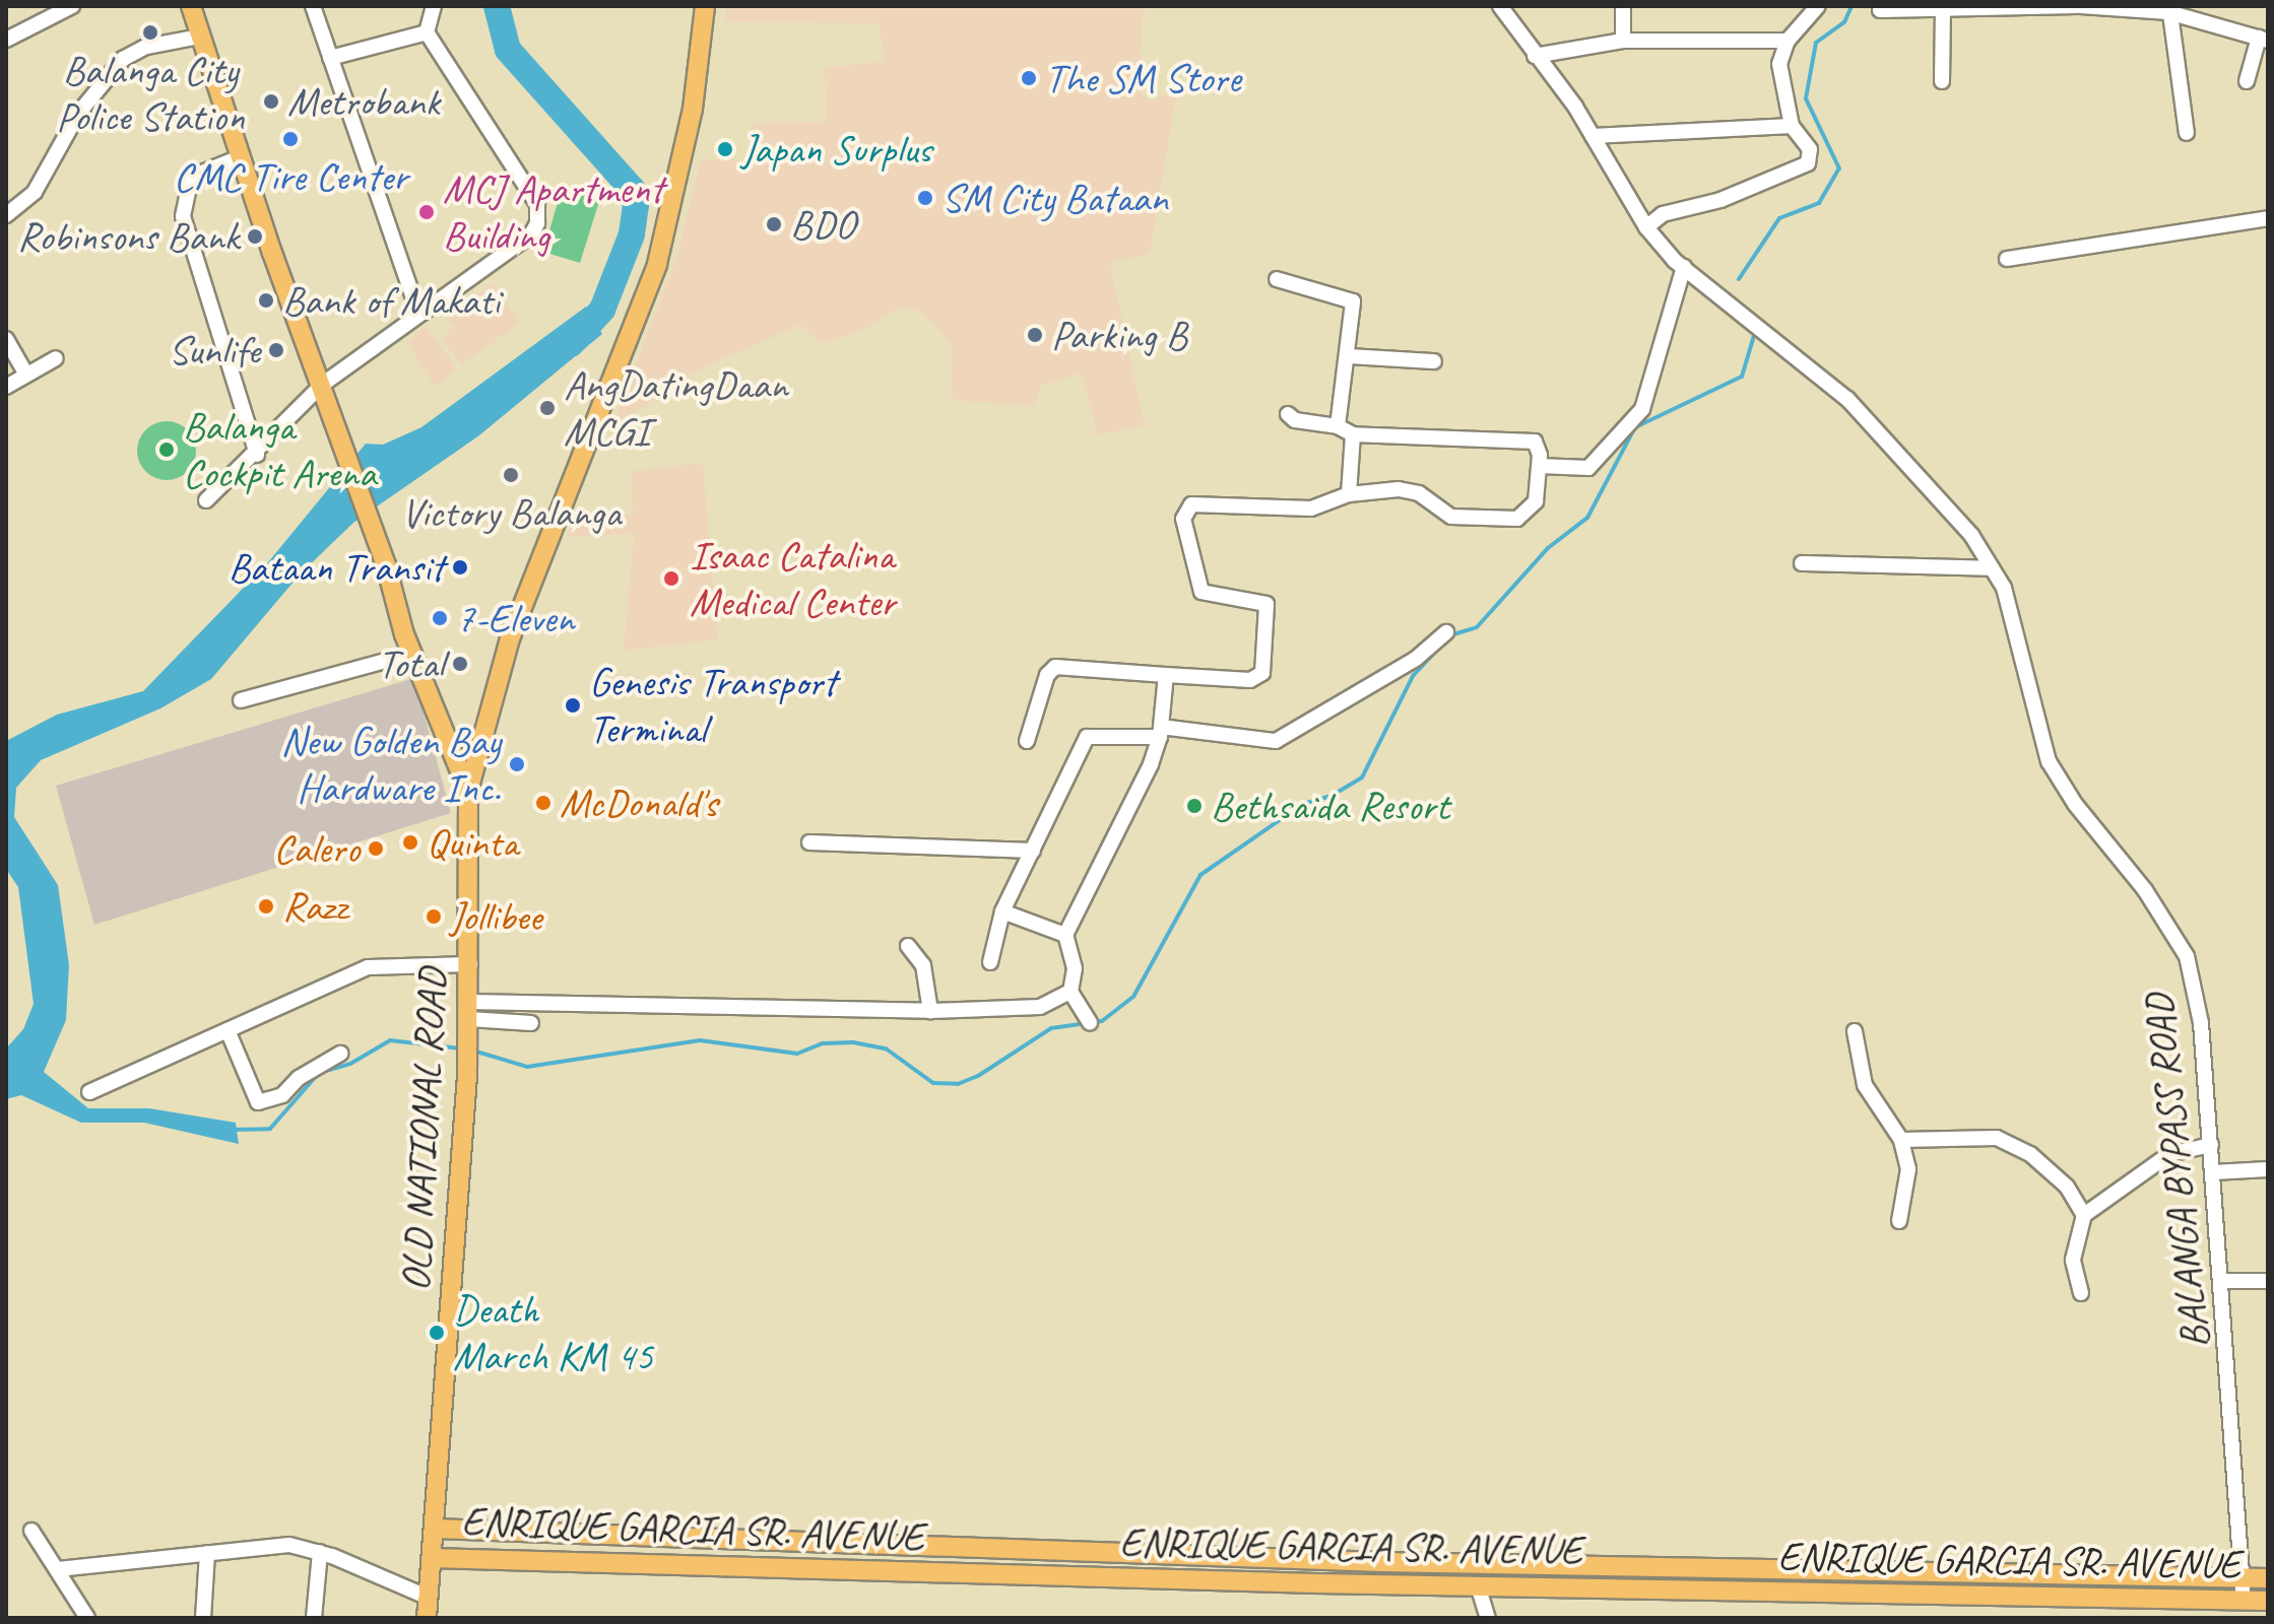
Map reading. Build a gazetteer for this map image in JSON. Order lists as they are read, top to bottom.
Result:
{
  "streets": {
    "main road": ["OLD NATIONAL ROAD", "ENRIQUE GARCIA SR. AVENUE"],
    "street": ["BALANGA BYPASS ROAD"]
  },
  "crossings": [
    ["OLD NATIONAL ROAD", "ENRIQUE GARCIA SR. AVENUE"],
    ["BALANGA BYPASS ROAD", "ENRIQUE GARCIA SR. AVENUE"]
  ],
  "places": [
    "Balanga City Police Station",
    "The SM Store",
    "Metrobank",
    "CMC Tire Center",
    "Japan Surplus",
    "SM City Bataan",
    "MCJ Apartment Building",
    "BDO",
    "Robinsons Bank",
    "Bank of Makati",
    "Parking B",
    "Sunlife",
    "AngDatingDaan MCGI",
    "Balanga Cockpit Arena",
    "Victory Balanga",
    "Bataan Transit",
    "Isaac Catalina Medical Center",
    "7-Eleven",
    "Total",
    "Genesis Transport Terminal",
    "New Golden Bay Hardware Inc.",
    "McDonald's",
    "Bethsaida Resort",
    "Quinta",
    "Calero",
    "Razz",
    "Jollibee",
    "Death March KM 45"
  ]
}
